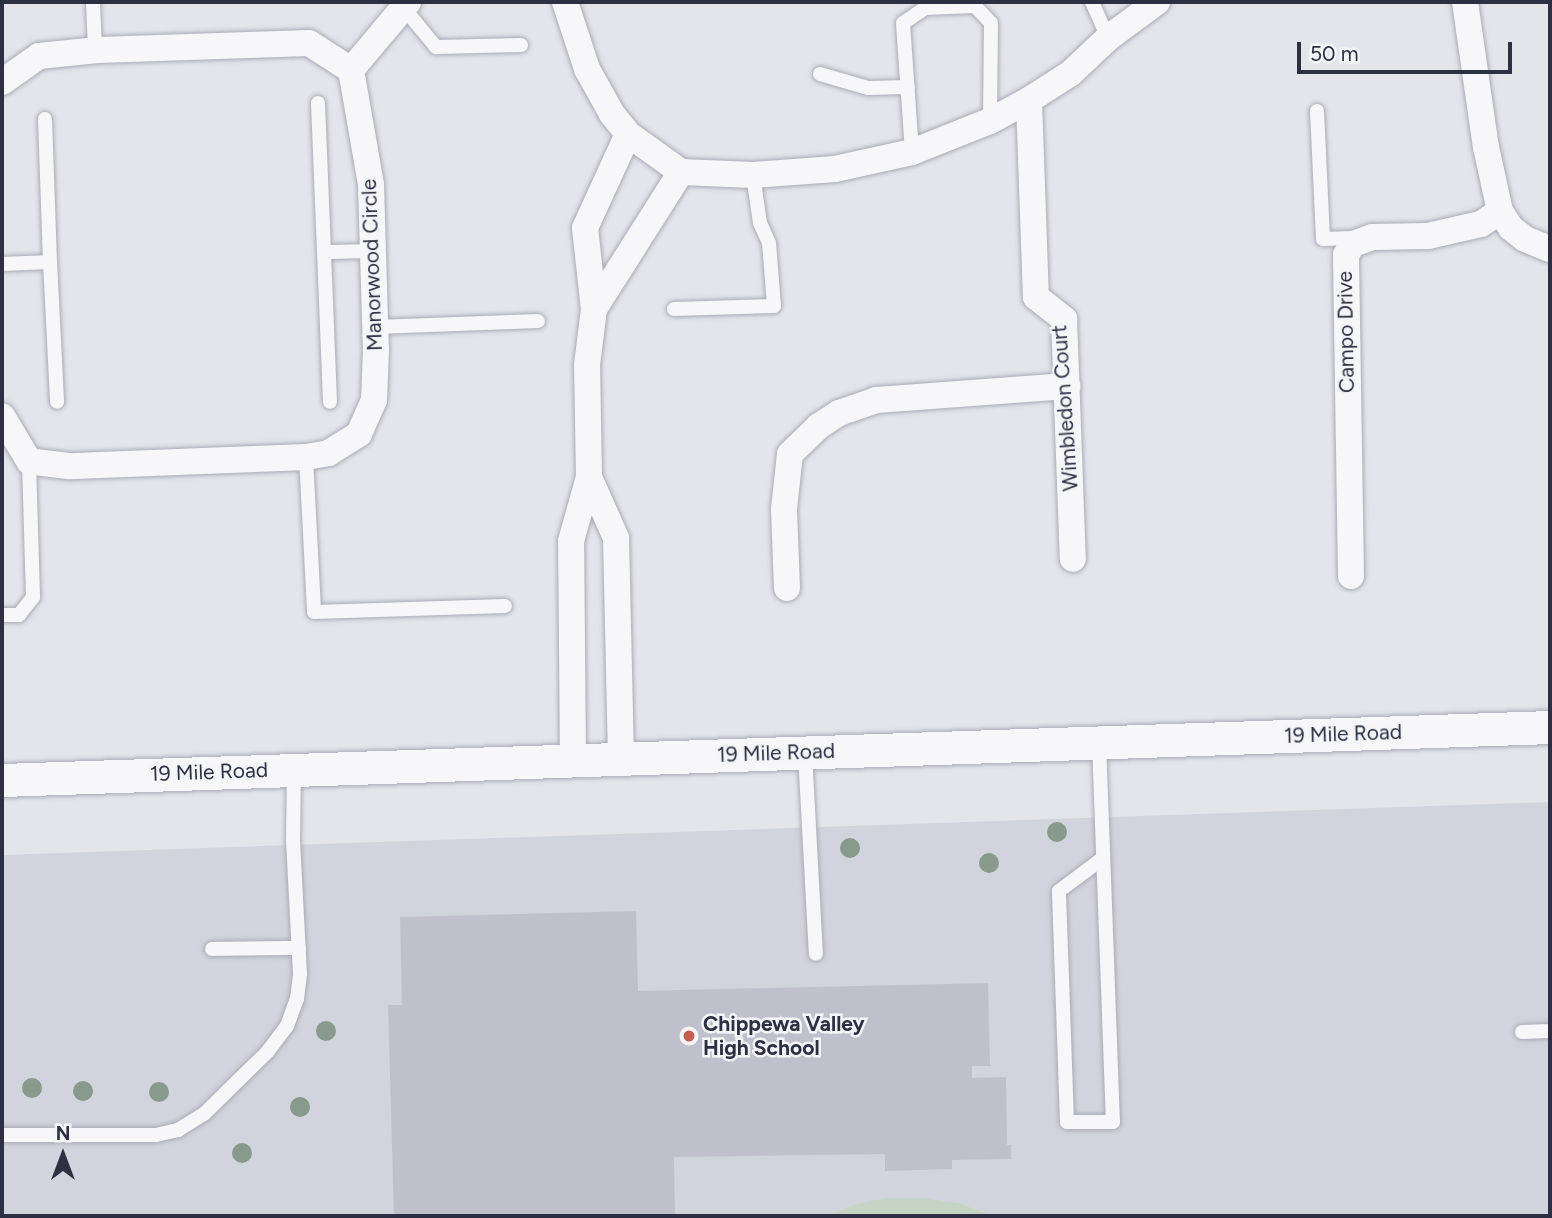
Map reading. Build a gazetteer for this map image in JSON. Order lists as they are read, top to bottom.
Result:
{
  "streets": {
    "street": [
      "Manorwood Circle",
      "Campo Drive",
      "Wimbledon Court",
      "19 Mile Road"
    ]
  },
  "places": ["Chippewa Valley High School"],
  "scale_bar": "50 m",
  "north": "top"
}
